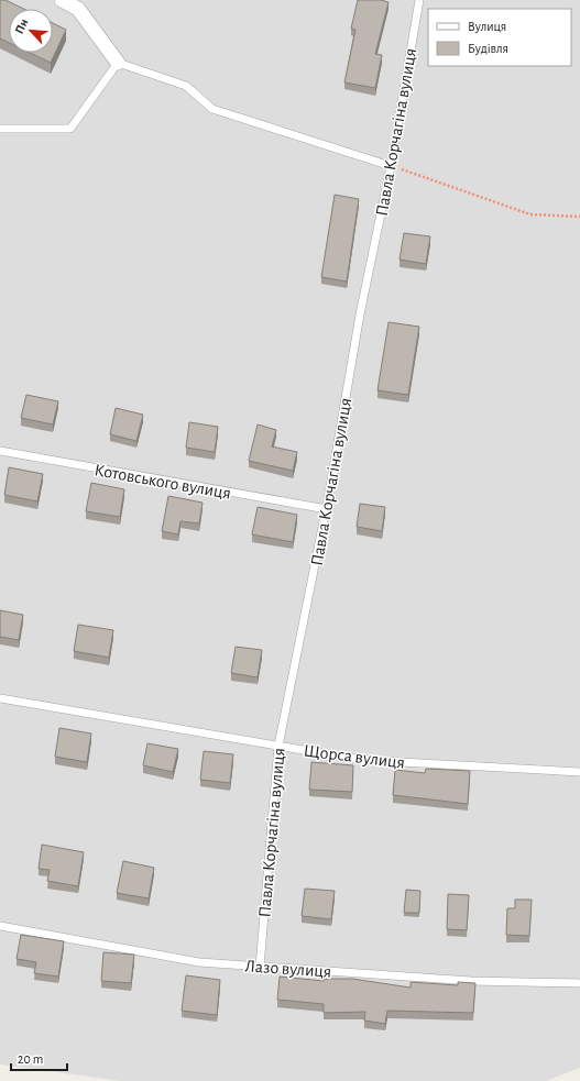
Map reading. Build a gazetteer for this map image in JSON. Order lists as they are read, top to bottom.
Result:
{
  "streets": {
    "lane": [
      "Павла Корчагіна вулиця",
      "Котовського вулиця",
      "Щорса вулиця",
      "Лазо вулиця"
    ]
  },
  "crossings": [
    ["Павла Корчагіна вулиця", "Котовського вулиця"],
    ["Павла Корчагіна вулиця", "Щорса вулиця"],
    ["Павла Корчагіна вулиця", "Лазо вулиця"]
  ],
  "legend": ["Вулиця", "Будівля"],
  "scale_bar": "20 m",
  "north": "top left"
}
